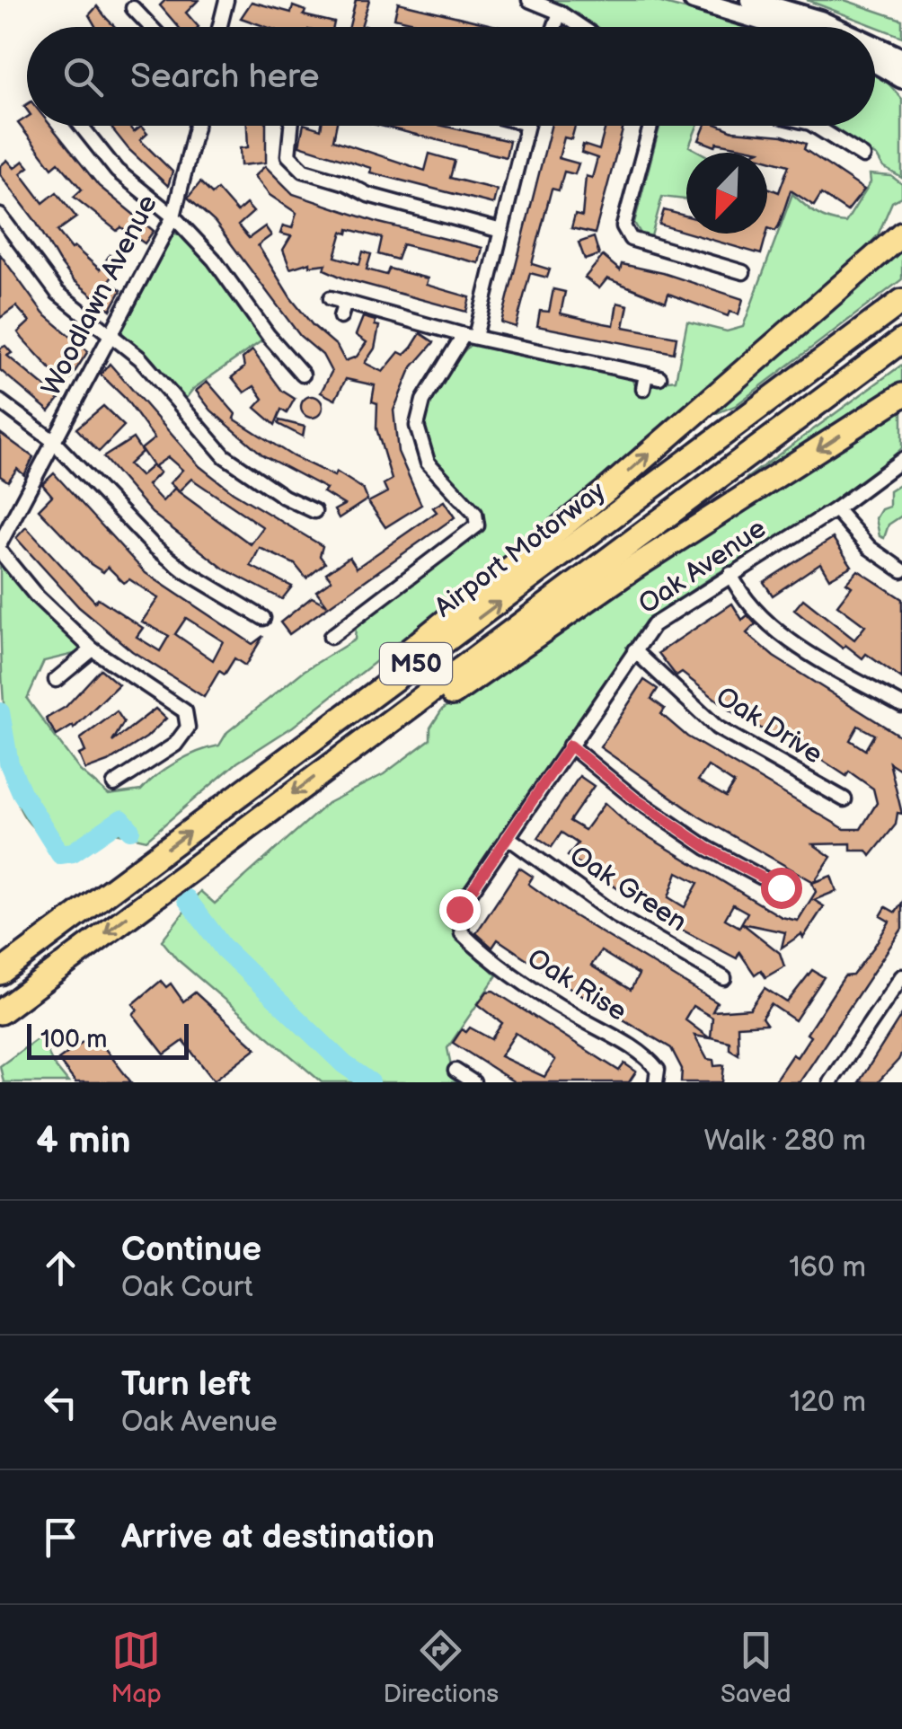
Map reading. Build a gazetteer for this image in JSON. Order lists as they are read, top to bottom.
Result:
{
  "streets": {
    "highway": ["Airport Motorway", "M50"],
    "street": [
      "Woodlawn Avenue",
      "Oak Avenue",
      "Oak Drive",
      "Oak Green",
      "Oak Rise"
    ]
  },
  "crossings": [
    ["Oak Avenue", "Oak Drive"],
    ["Oak Avenue", "Oak Green"],
    ["Oak Avenue", "Oak Rise"]
  ],
  "scale_bar": "100 m",
  "north": "bottom left",
  "page": {
    "search": "Search here",
    "scale": "100 m",
    "heading": ["4 min", "Walk · 280 m"],
    "list": [
      ["Continue", "Oak Court", "160 m"],
      ["Turn left", "Oak Avenue", "120 m"],
      "Arrive at destination"
    ],
    "nav": ["Map", "Directions", "Saved"]
  }
}
